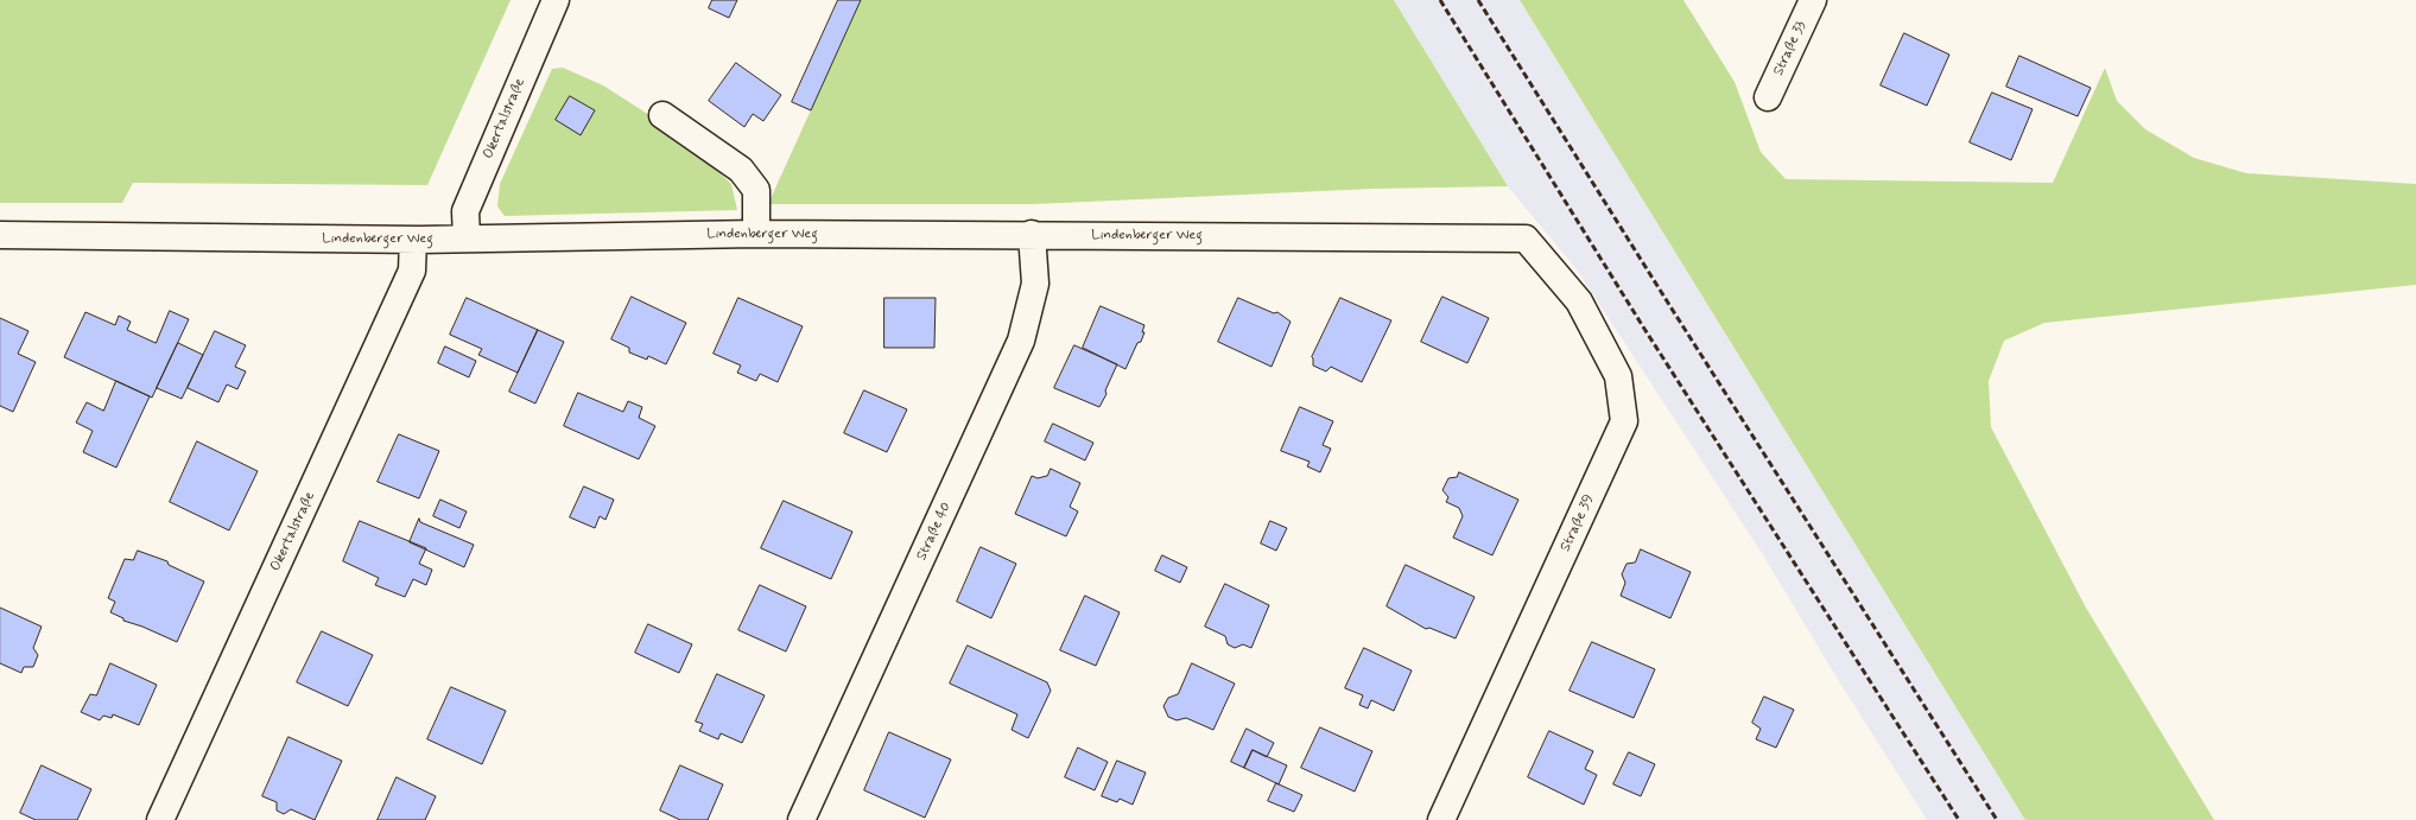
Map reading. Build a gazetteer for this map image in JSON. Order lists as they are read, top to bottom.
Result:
{
  "streets": {
    "street": [
      "Straße 33",
      "Okertalstraße",
      "Lindenberger Weg",
      "Straße 39",
      "Straße 40"
    ]
  },
  "crossings": [
    ["Okertalstraße", "Lindenberger Weg"],
    ["Lindenberger Weg", "Straße 39"],
    ["Lindenberger Weg", "Straße 40"]
  ]
}
